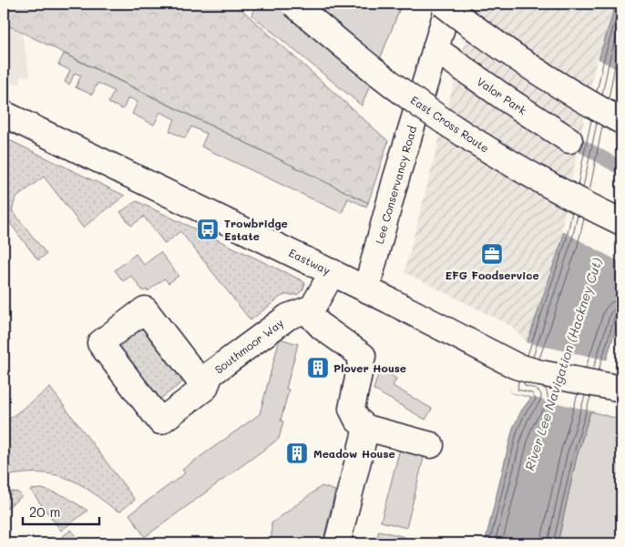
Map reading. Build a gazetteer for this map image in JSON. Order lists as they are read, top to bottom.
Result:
{
  "streets": {
    "main road": [
      "Valor Park",
      "East Cross Route",
      "Lee Conservancy Road",
      "Eastway",
      "Southmoor Way"
    ]
  },
  "crossings": [
    ["Valor Park", "Lee Conservancy Road"],
    ["Lee Conservancy Road", "Eastway"],
    ["Eastway", "Southmoor Way"]
  ],
  "water": ["River Lee Navigation (Hackney Cut)"],
  "places": {
    "bus stop": ["Trowbridge Estate"],
    "office": ["EFG Foodservice"],
    "building": ["Plover House", "Meadow House"]
  },
  "scale_bar": "20 m"
}
